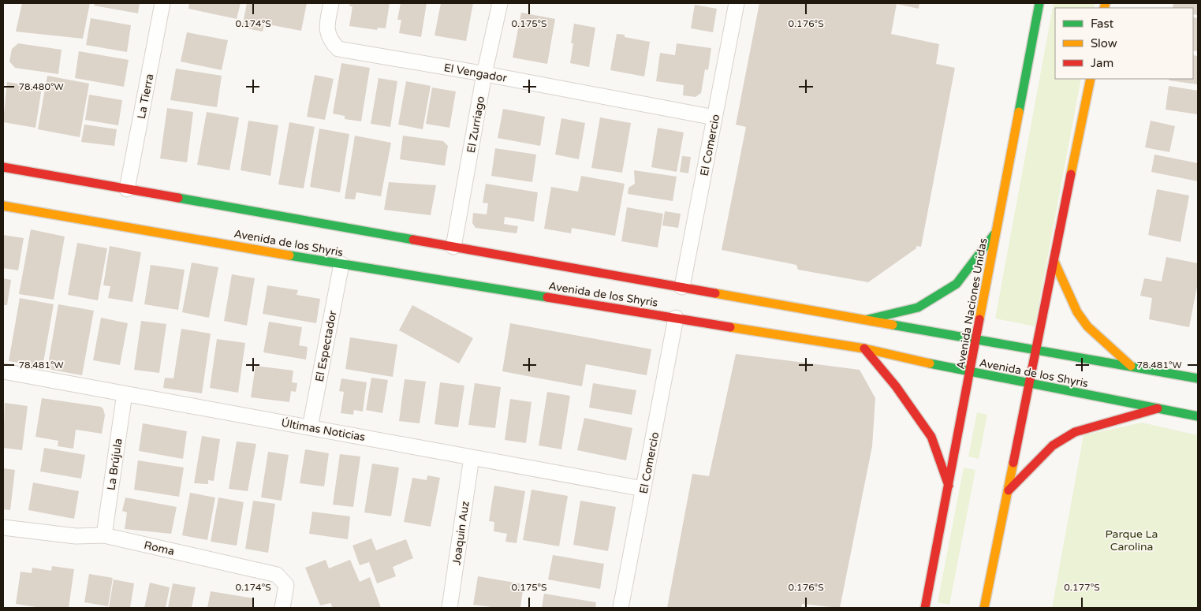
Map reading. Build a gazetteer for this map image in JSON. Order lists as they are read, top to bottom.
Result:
{
  "streets": {
    "main road": ["Avenida de los Shyris", "Avenida Naciones Unidas"],
    "street": [
      "El Vengador",
      "La Tierra",
      "El Zurriago",
      "El Comercio",
      "El Espectador",
      "Últimas Noticias",
      "La Brújula",
      "Joaquin Auz",
      "Roma"
    ]
  },
  "crossings": [
    ["El Vengador", "El Zurriago"],
    ["El Vengador", "El Comercio"],
    ["La Tierra", "Avenida de los Shyris"],
    ["El Zurriago", "Avenida de los Shyris"],
    ["El Comercio", "Avenida de los Shyris"],
    ["El Comercio", "Últimas Noticias"],
    ["Avenida de los Shyris", "Avenida Naciones Unidas"],
    ["Avenida de los Shyris", "El Espectador"],
    ["El Espectador", "Últimas Noticias"],
    ["Últimas Noticias", "La Brújula"],
    ["Últimas Noticias", "Joaquin Auz"],
    ["La Brújula", "Roma"]
  ],
  "parks": ["Parque La Carolina"],
  "legend": ["Fast", "Slow", "Jam"],
  "coordinates": [
    "0.174°S",
    "0.175°S",
    "0.176°S",
    "78.480°W",
    "78.481°W",
    "0.177°S"
  ]
}
